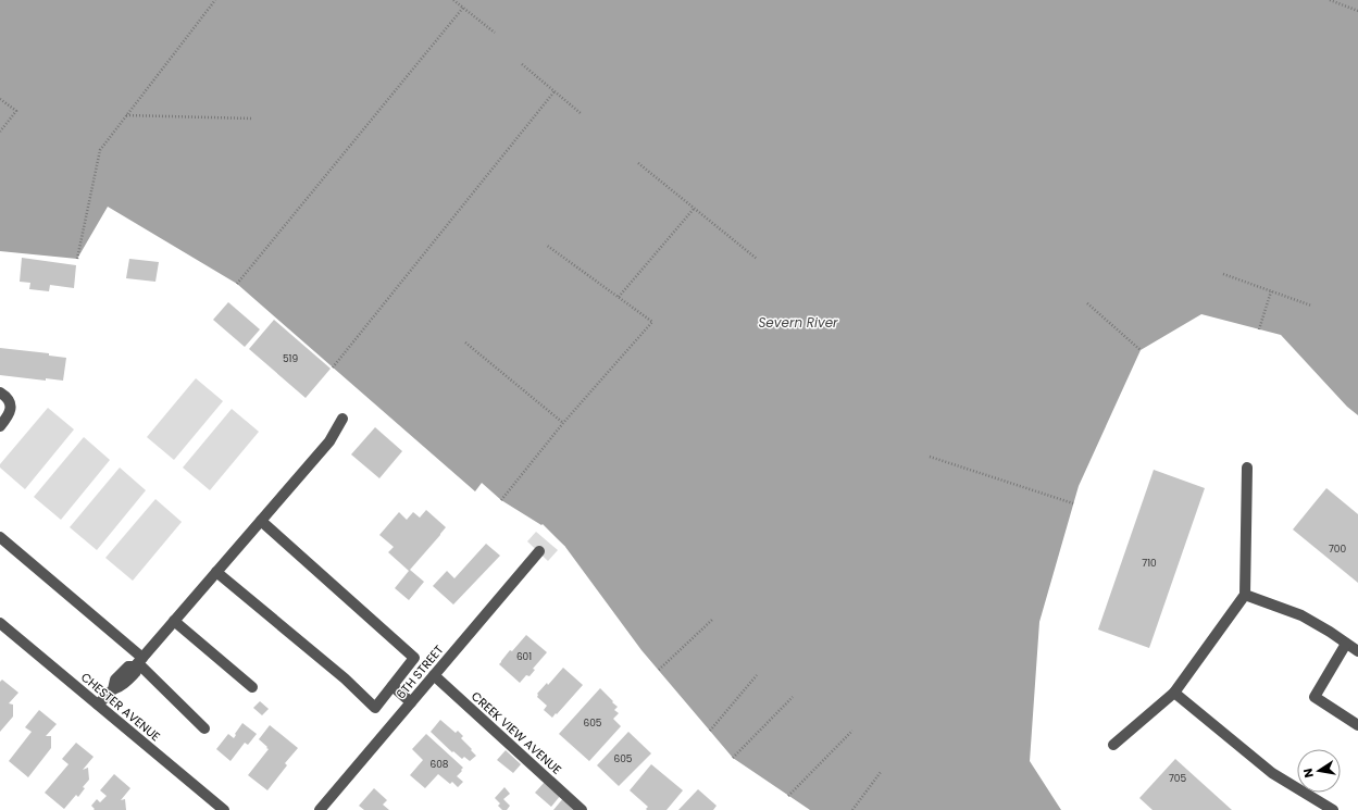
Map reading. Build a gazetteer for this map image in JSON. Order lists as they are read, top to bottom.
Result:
{
  "streets": {
    "street": ["6TH STREET", "CHESTER AVENUE", "CREEK VIEW AVENUE"]
  },
  "crossings": [
    ["6TH STREET", "CREEK VIEW AVENUE"]
  ],
  "water": ["Severn River"],
  "house_numbers": [
    "519",
    "700",
    "710",
    "601",
    "605",
    "605",
    "608",
    "705"
  ],
  "north": "left"
}
